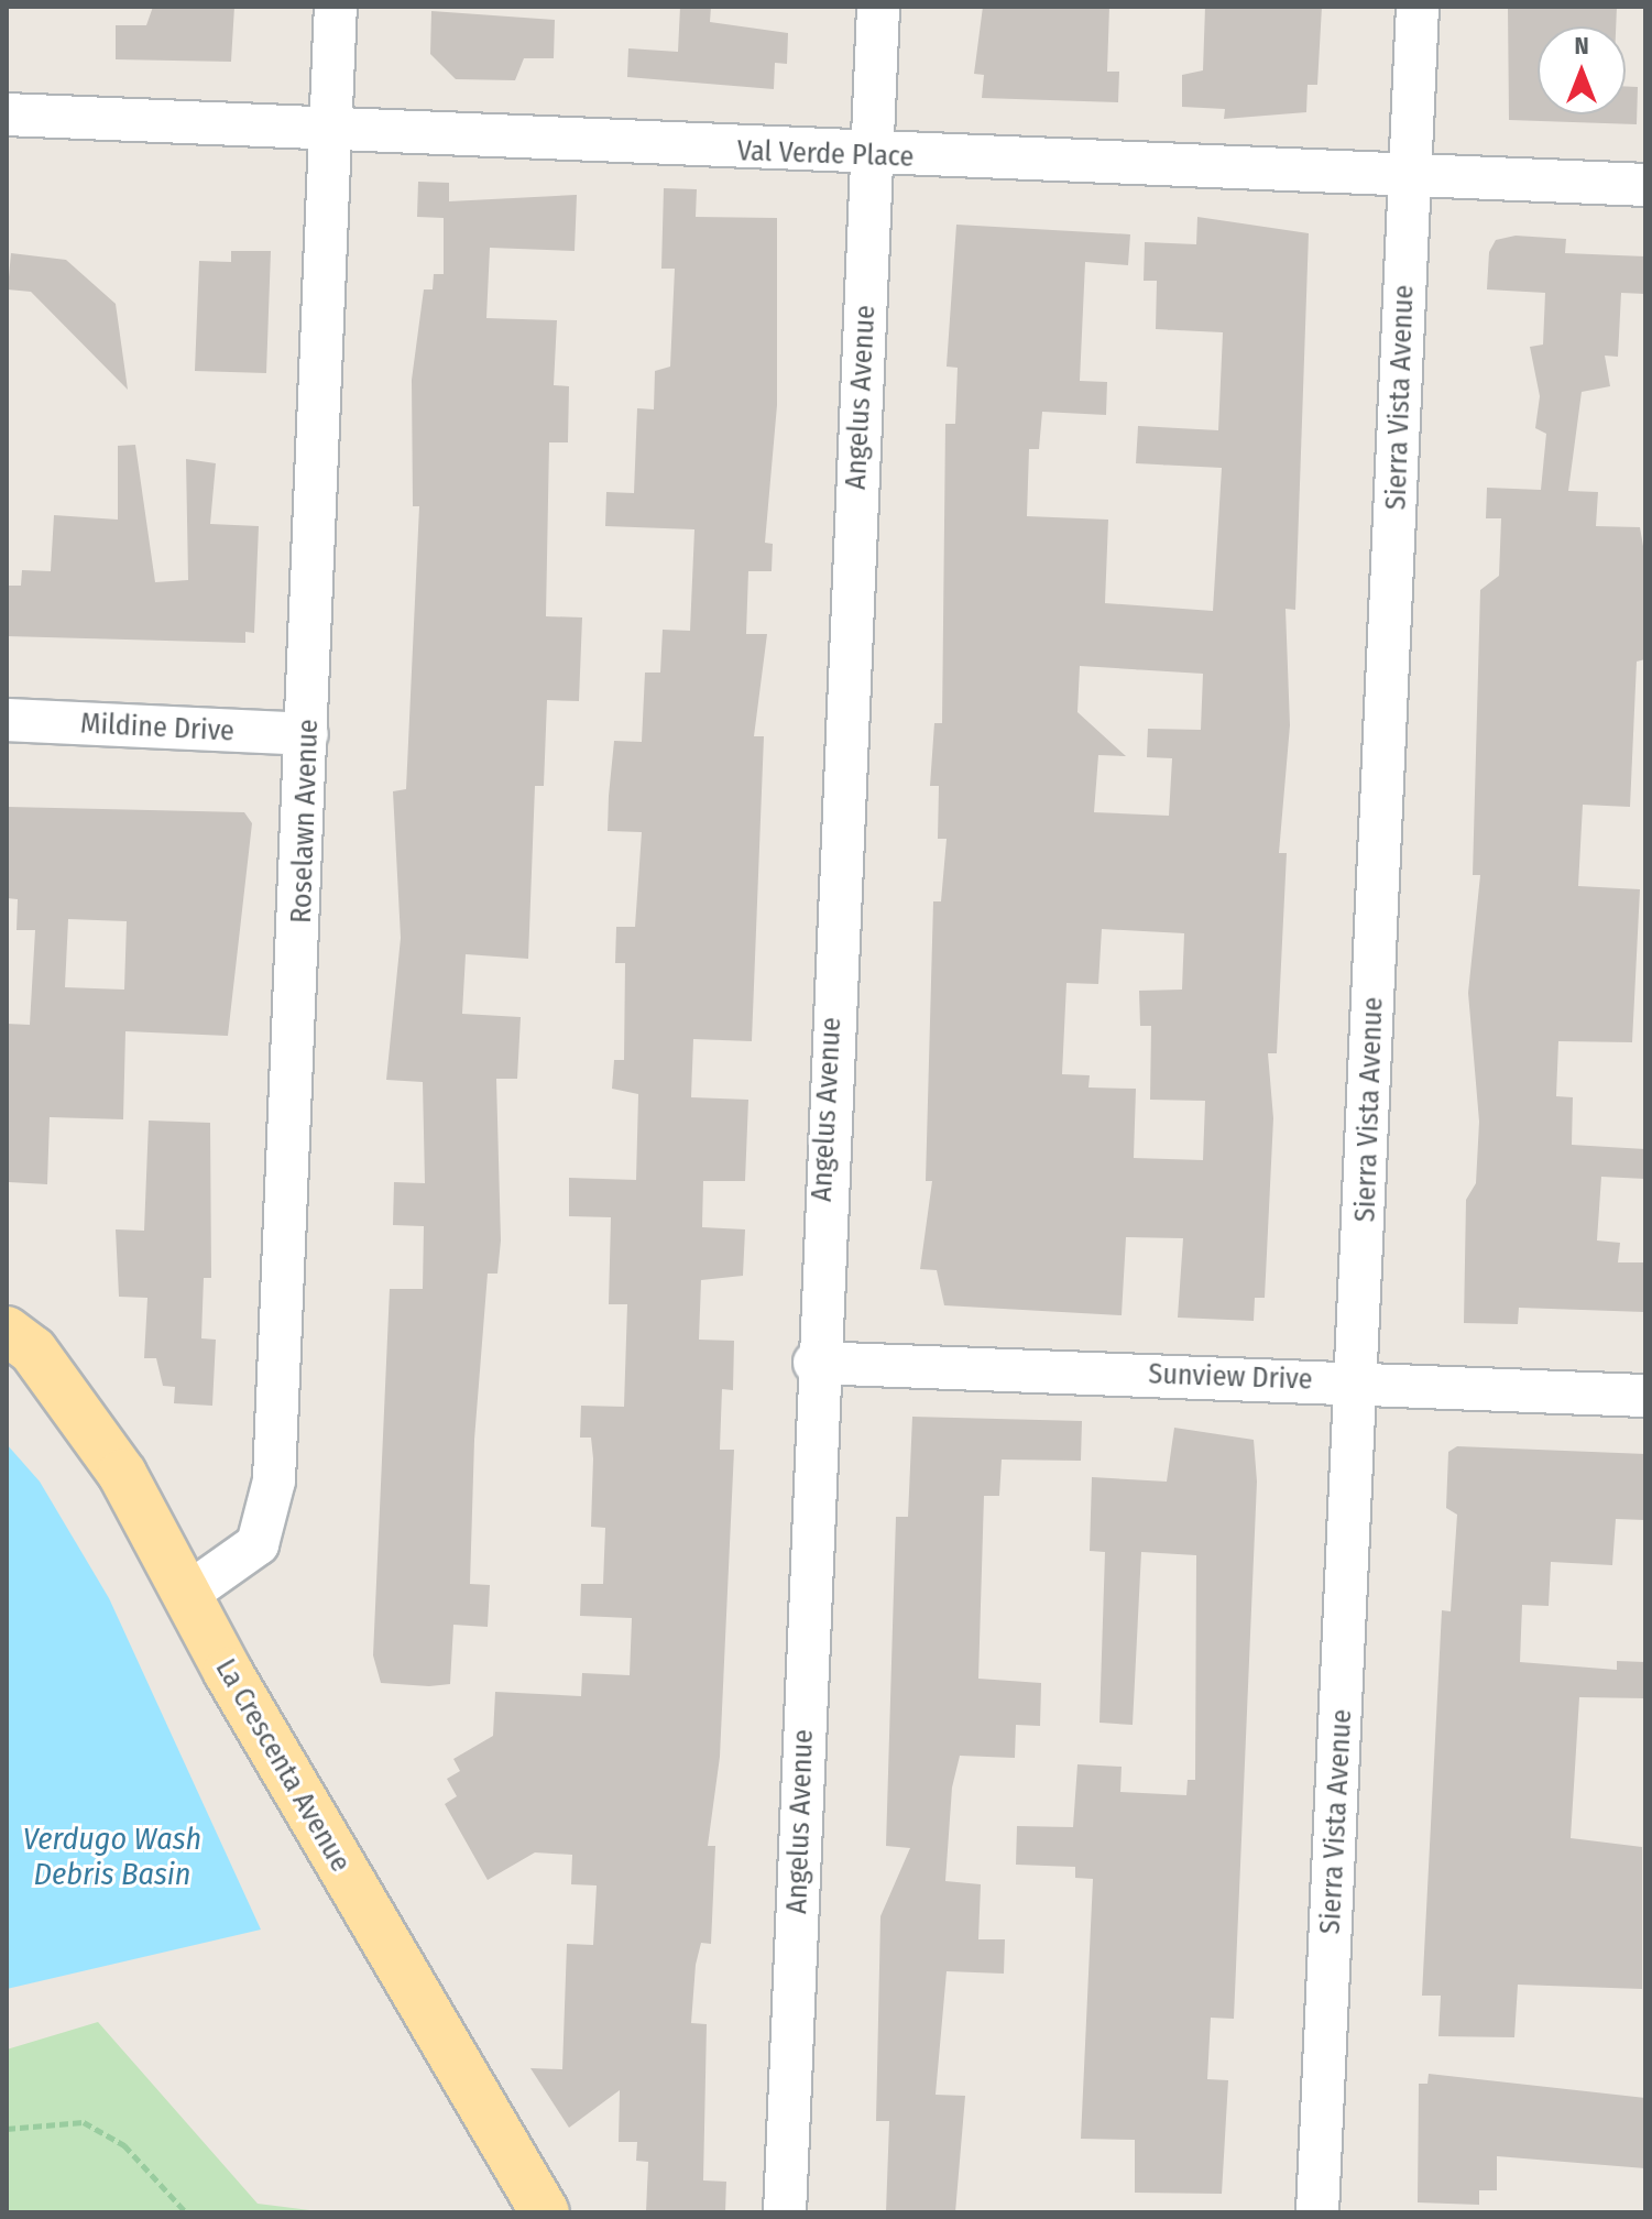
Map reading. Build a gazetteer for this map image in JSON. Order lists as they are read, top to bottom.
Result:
{
  "streets": {
    "main road": ["La Crescenta Avenue"],
    "street": [
      "Val Verde Place",
      "Angelus Avenue",
      "Sierra Vista Avenue",
      "Mildine Drive",
      "Roselawn Avenue",
      "Sunview Drive"
    ]
  },
  "crossings": [
    ["Val Verde Place", "Angelus Avenue"],
    ["Val Verde Place", "Sierra Vista Avenue"],
    ["Val Verde Place", "Roselawn Avenue"],
    ["Angelus Avenue", "Sunview Drive"],
    ["Sierra Vista Avenue", "Sunview Drive"],
    ["Mildine Drive", "Roselawn Avenue"],
    ["Roselawn Avenue", "La Crescenta Avenue"]
  ],
  "water": ["Verdugo Wash Debris Basin"],
  "north": "top"
}
